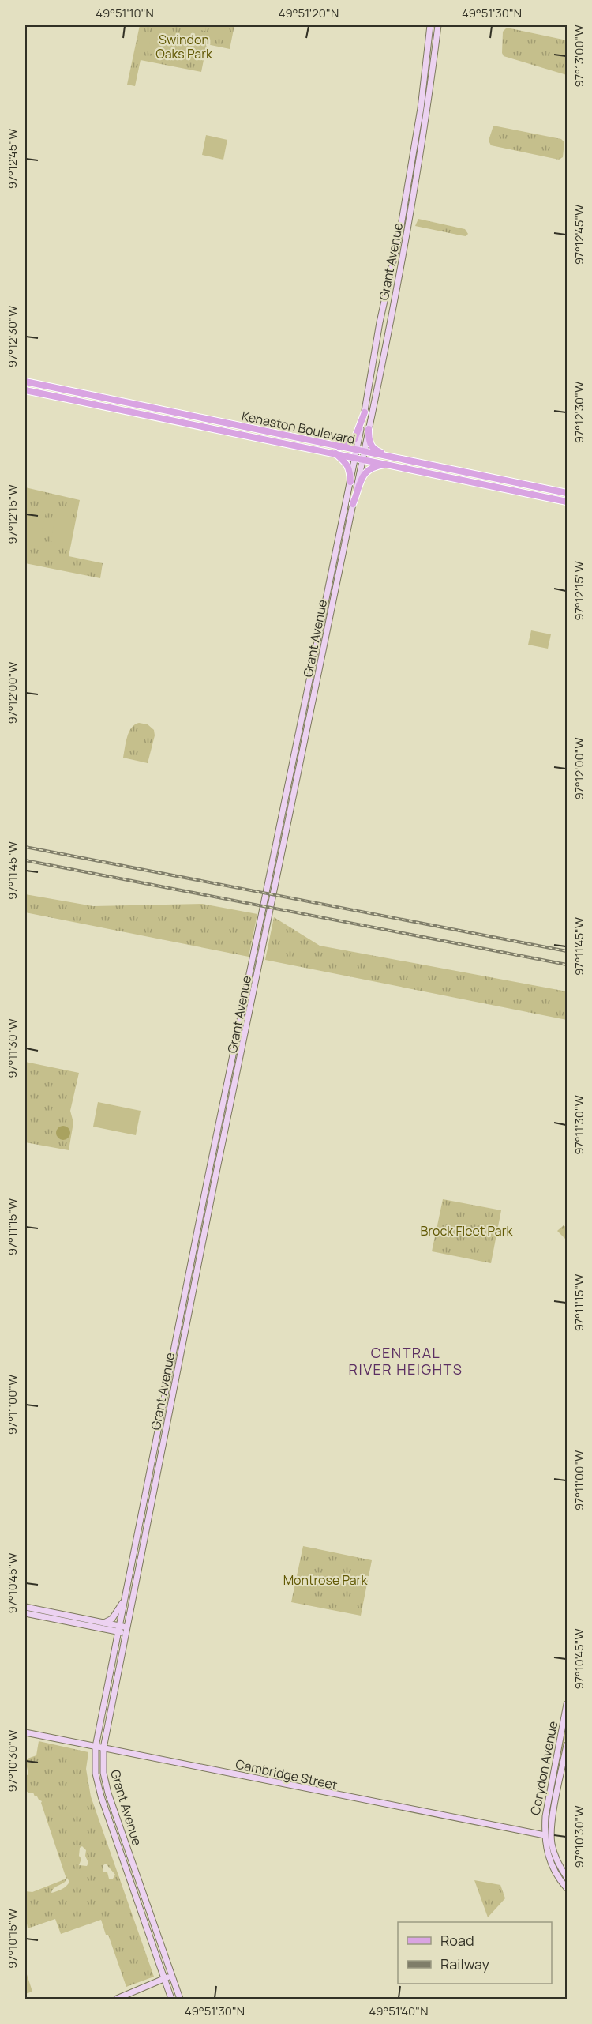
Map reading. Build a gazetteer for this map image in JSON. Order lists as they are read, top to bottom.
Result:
{
  "streets": {
    "main road": [
      "Grant Avenue",
      "Kenaston Boulevard",
      "Corydon Avenue",
      "Cambridge Street"
    ]
  },
  "crossings": [
    ["Grant Avenue", "Kenaston Boulevard"],
    ["Grant Avenue", "Cambridge Street"],
    ["Corydon Avenue", "Cambridge Street"]
  ],
  "districts": ["CENTRAL RIVER HEIGHTS"],
  "parks": ["Swindon Oaks Park", "Brock Fleet Park", "Montrose Park"],
  "legend": ["Road", "Railway"],
  "coordinates": [
    "49°51'10\"N",
    "49°51'20\"N",
    "49°51'30\"N",
    "97°13'00\"W",
    "97°12'45\"W",
    "97°12'30\"W",
    "97°12'15\"W",
    "97°12'00\"W",
    "97°11'45\"W",
    "97°11'30\"W",
    "97°11'15\"W",
    "97°11'00\"W",
    "97°10'45\"W",
    "97°10'30\"W",
    "97°10'15\"W",
    "49°51'40\"N"
  ]
}
